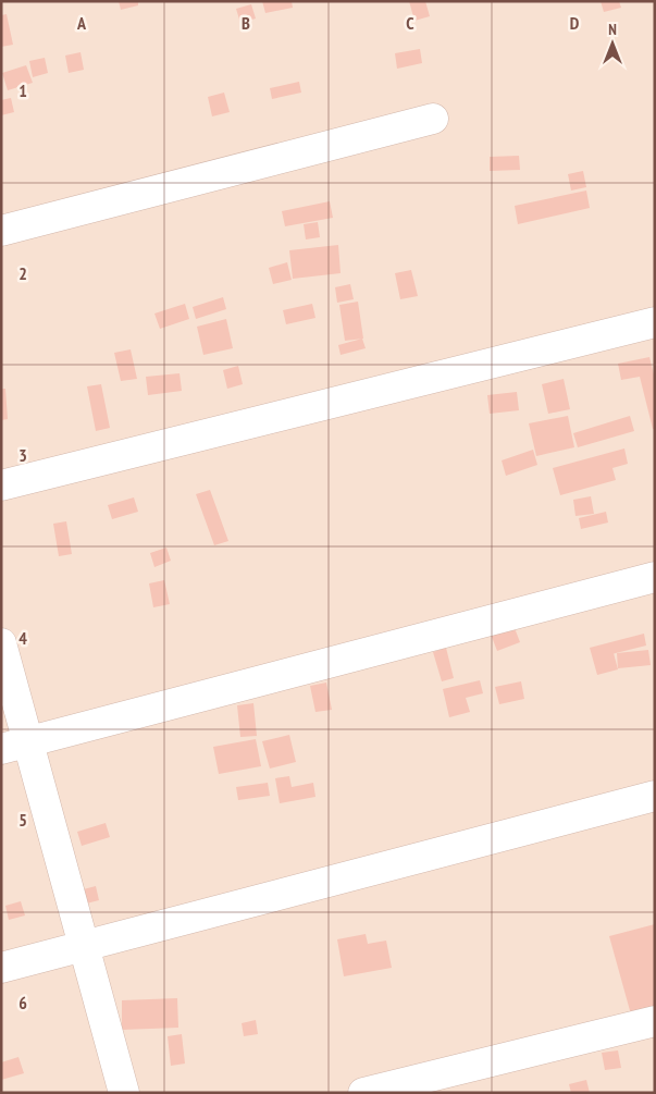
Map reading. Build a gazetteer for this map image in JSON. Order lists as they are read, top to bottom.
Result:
{
  "north": "top",
  "grid": {
    "columns": [
      "A",
      "B",
      "C",
      "D"
    ],
    "rows": [
      "1",
      "2",
      "3",
      "4",
      "5",
      "6"
    ]
  }
}
